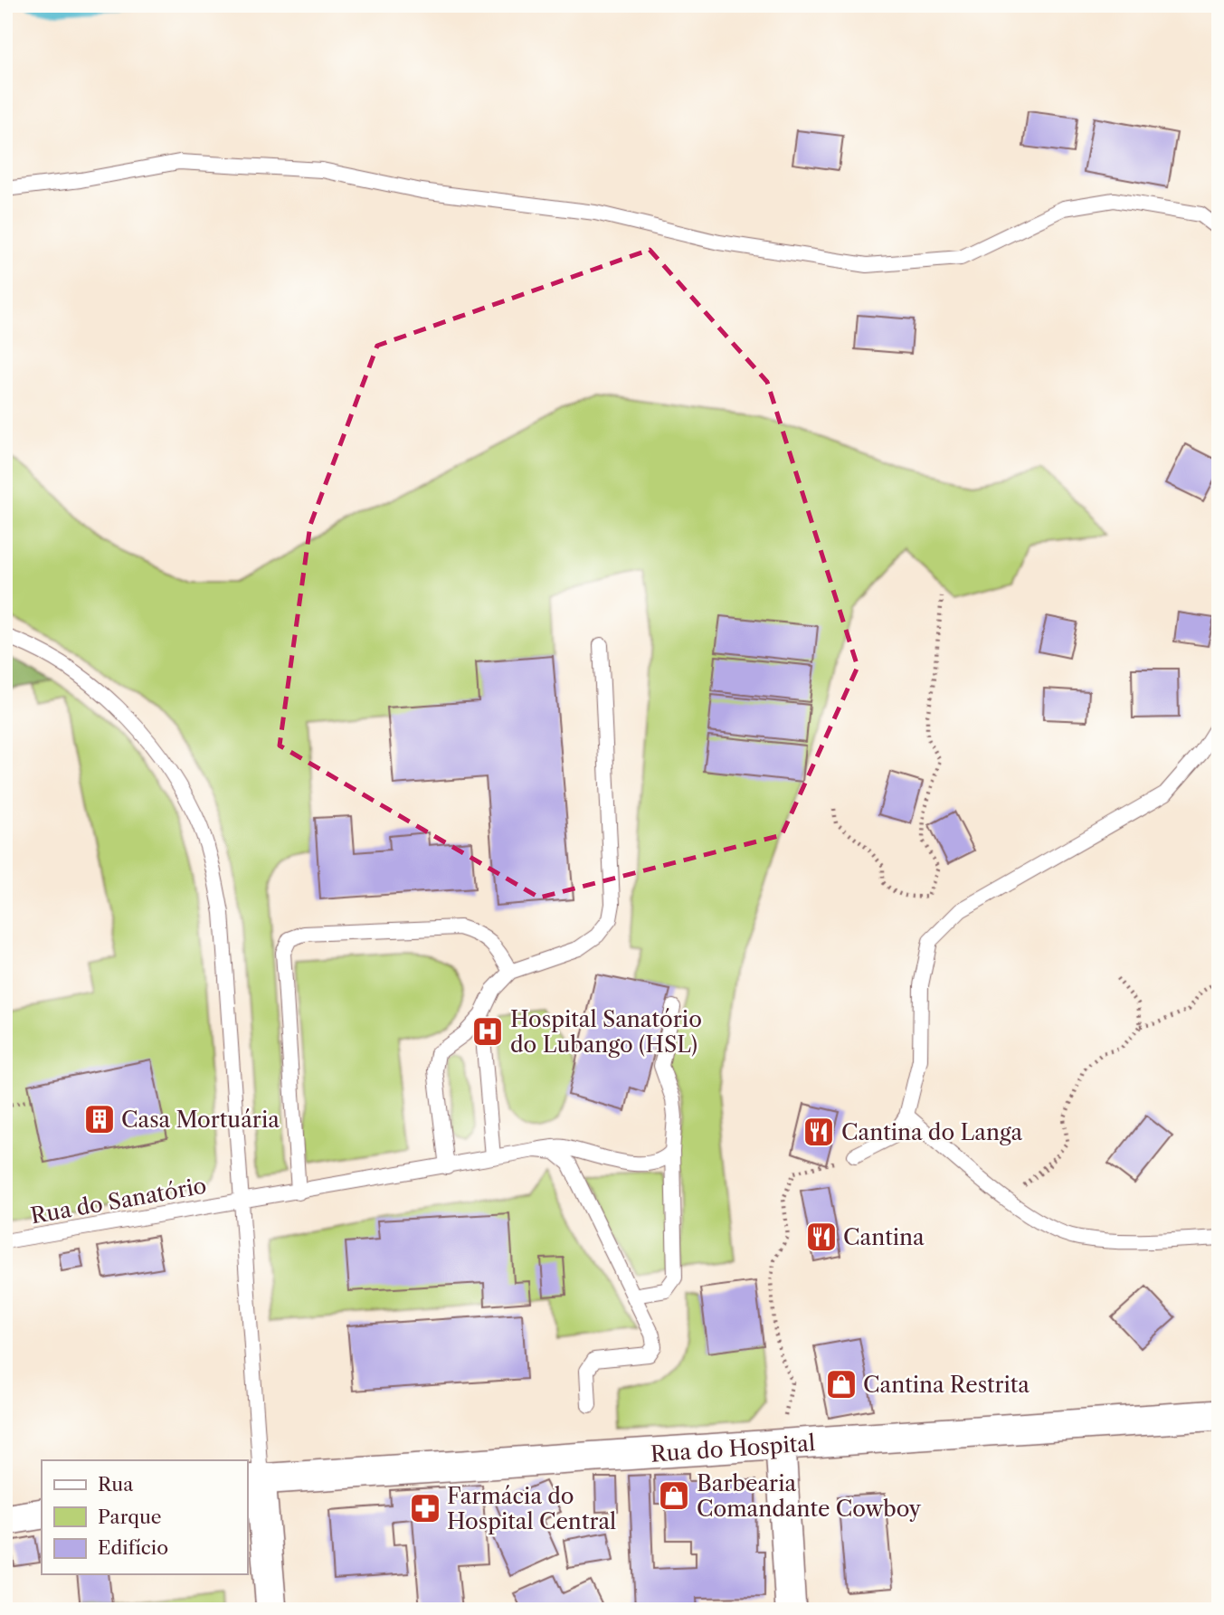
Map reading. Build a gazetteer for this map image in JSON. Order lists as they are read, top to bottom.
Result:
{
  "streets": {
    "street": ["Rua do Hospital"],
    "lane": ["Rua do Sanatório"]
  },
  "places": {
    "hospital": ["Hospital Sanatório do Lubango (HSL)"],
    "building": ["Casa Mortuária"],
    "restaurant": ["Cantina do Langa", "Cantina"],
    "shop": ["Cantina Restrita", "Barbearia Comandante Cowboy"],
    "pharmacy": ["Farmácia do Hospital Central"]
  },
  "legend": ["Rua", "Parque", "Edifício"]
}
